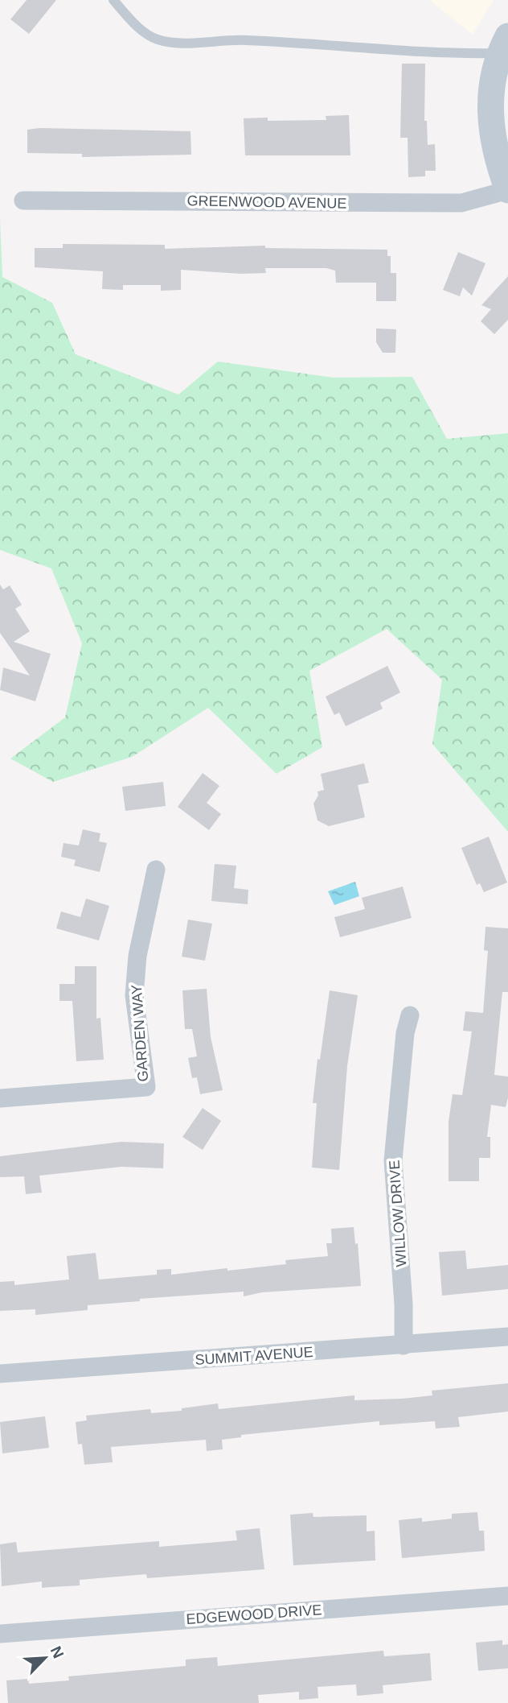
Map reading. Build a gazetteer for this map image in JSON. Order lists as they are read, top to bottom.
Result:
{
  "streets": {
    "street": [
      "GREENWOOD AVENUE",
      "GARDEN WAY",
      "WILLOW DRIVE",
      "SUMMIT AVENUE",
      "EDGEWOOD DRIVE"
    ]
  },
  "crossings": [
    ["WILLOW DRIVE", "SUMMIT AVENUE"]
  ],
  "north": "top right"
}
